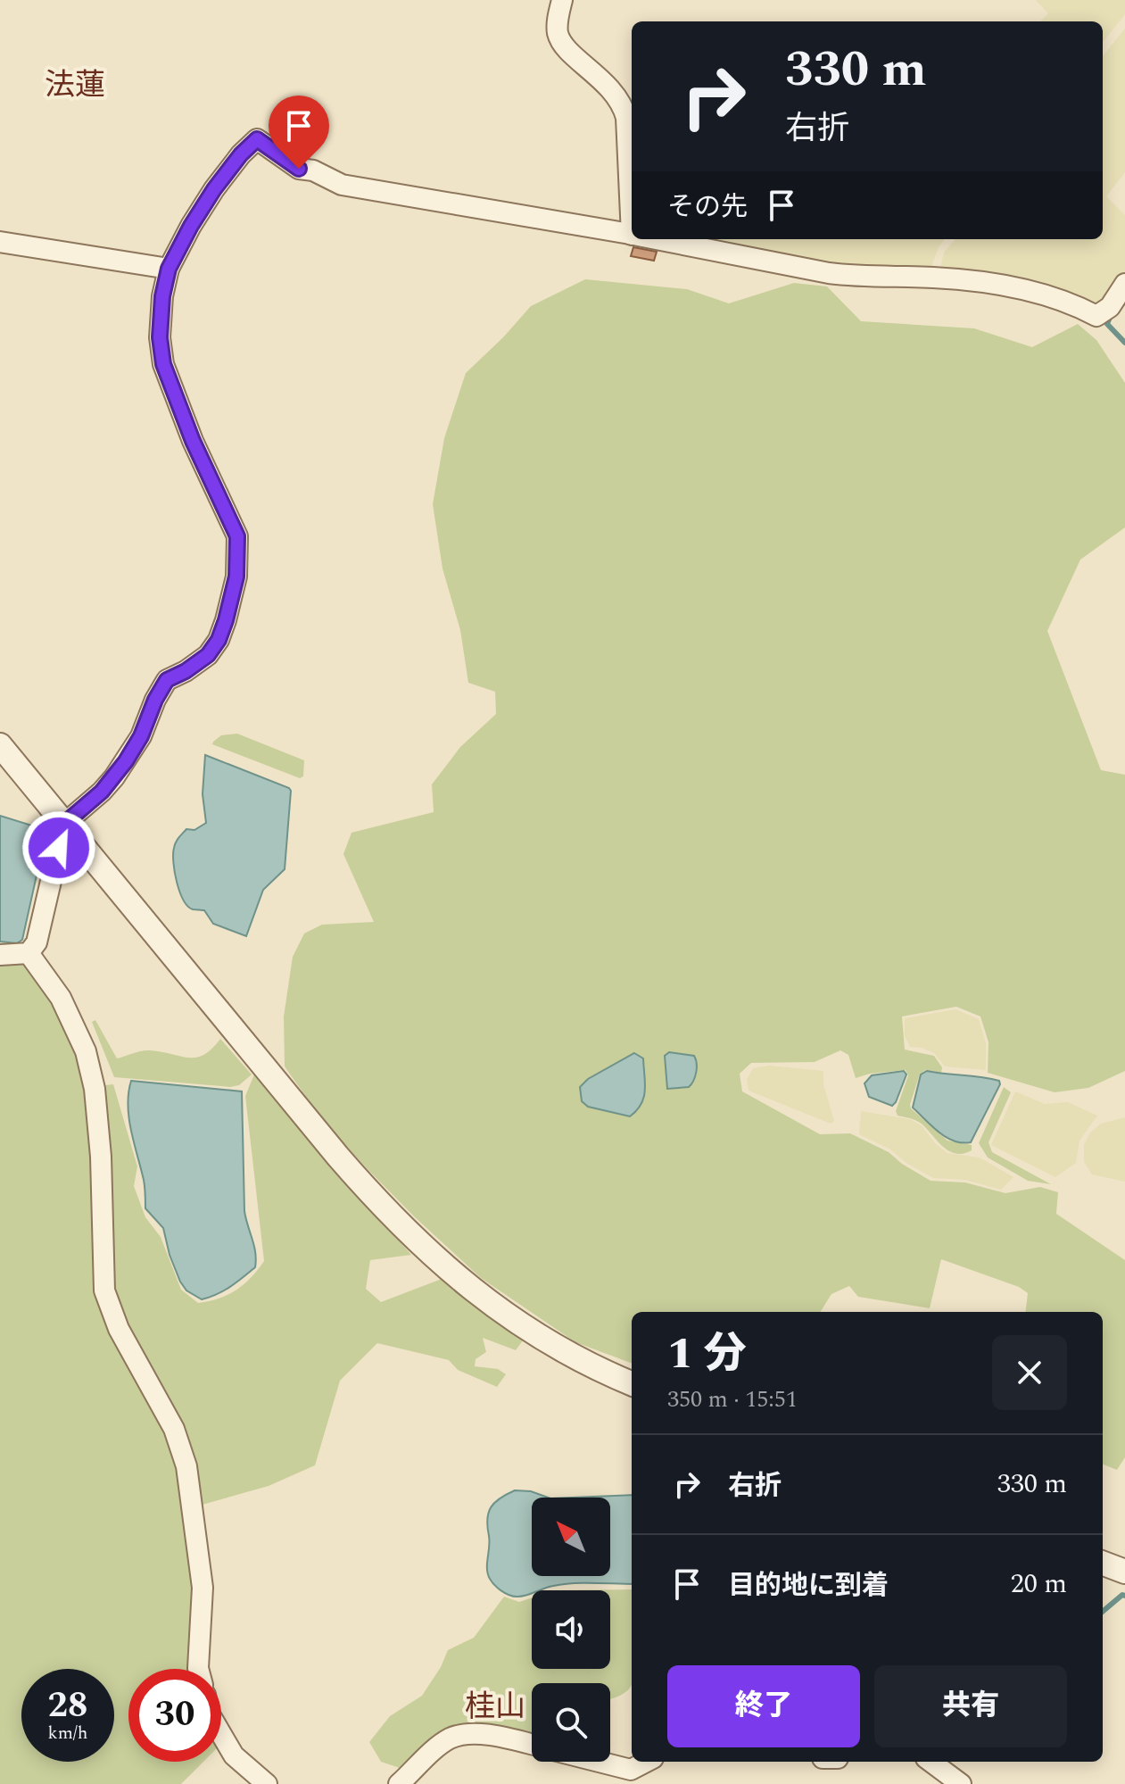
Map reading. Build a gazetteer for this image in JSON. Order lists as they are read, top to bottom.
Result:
{
  "districts": ["法蓮", "桂山"],
  "north": "top left",
  "page": {
    "turn": ["330 m", "右折"],
    "then": "その先",
    "heading": ["1 分", "350 m · 15:51"],
    "list": [
      {
        "name": "右折",
        "value": "330 m"
      },
      {
        "name": "目的地に到着",
        "value": "20 m"
      }
    ],
    "buttons": ["終了", "共有"],
    "speed": "28 km/h",
    "limit": "30"
  }
}
